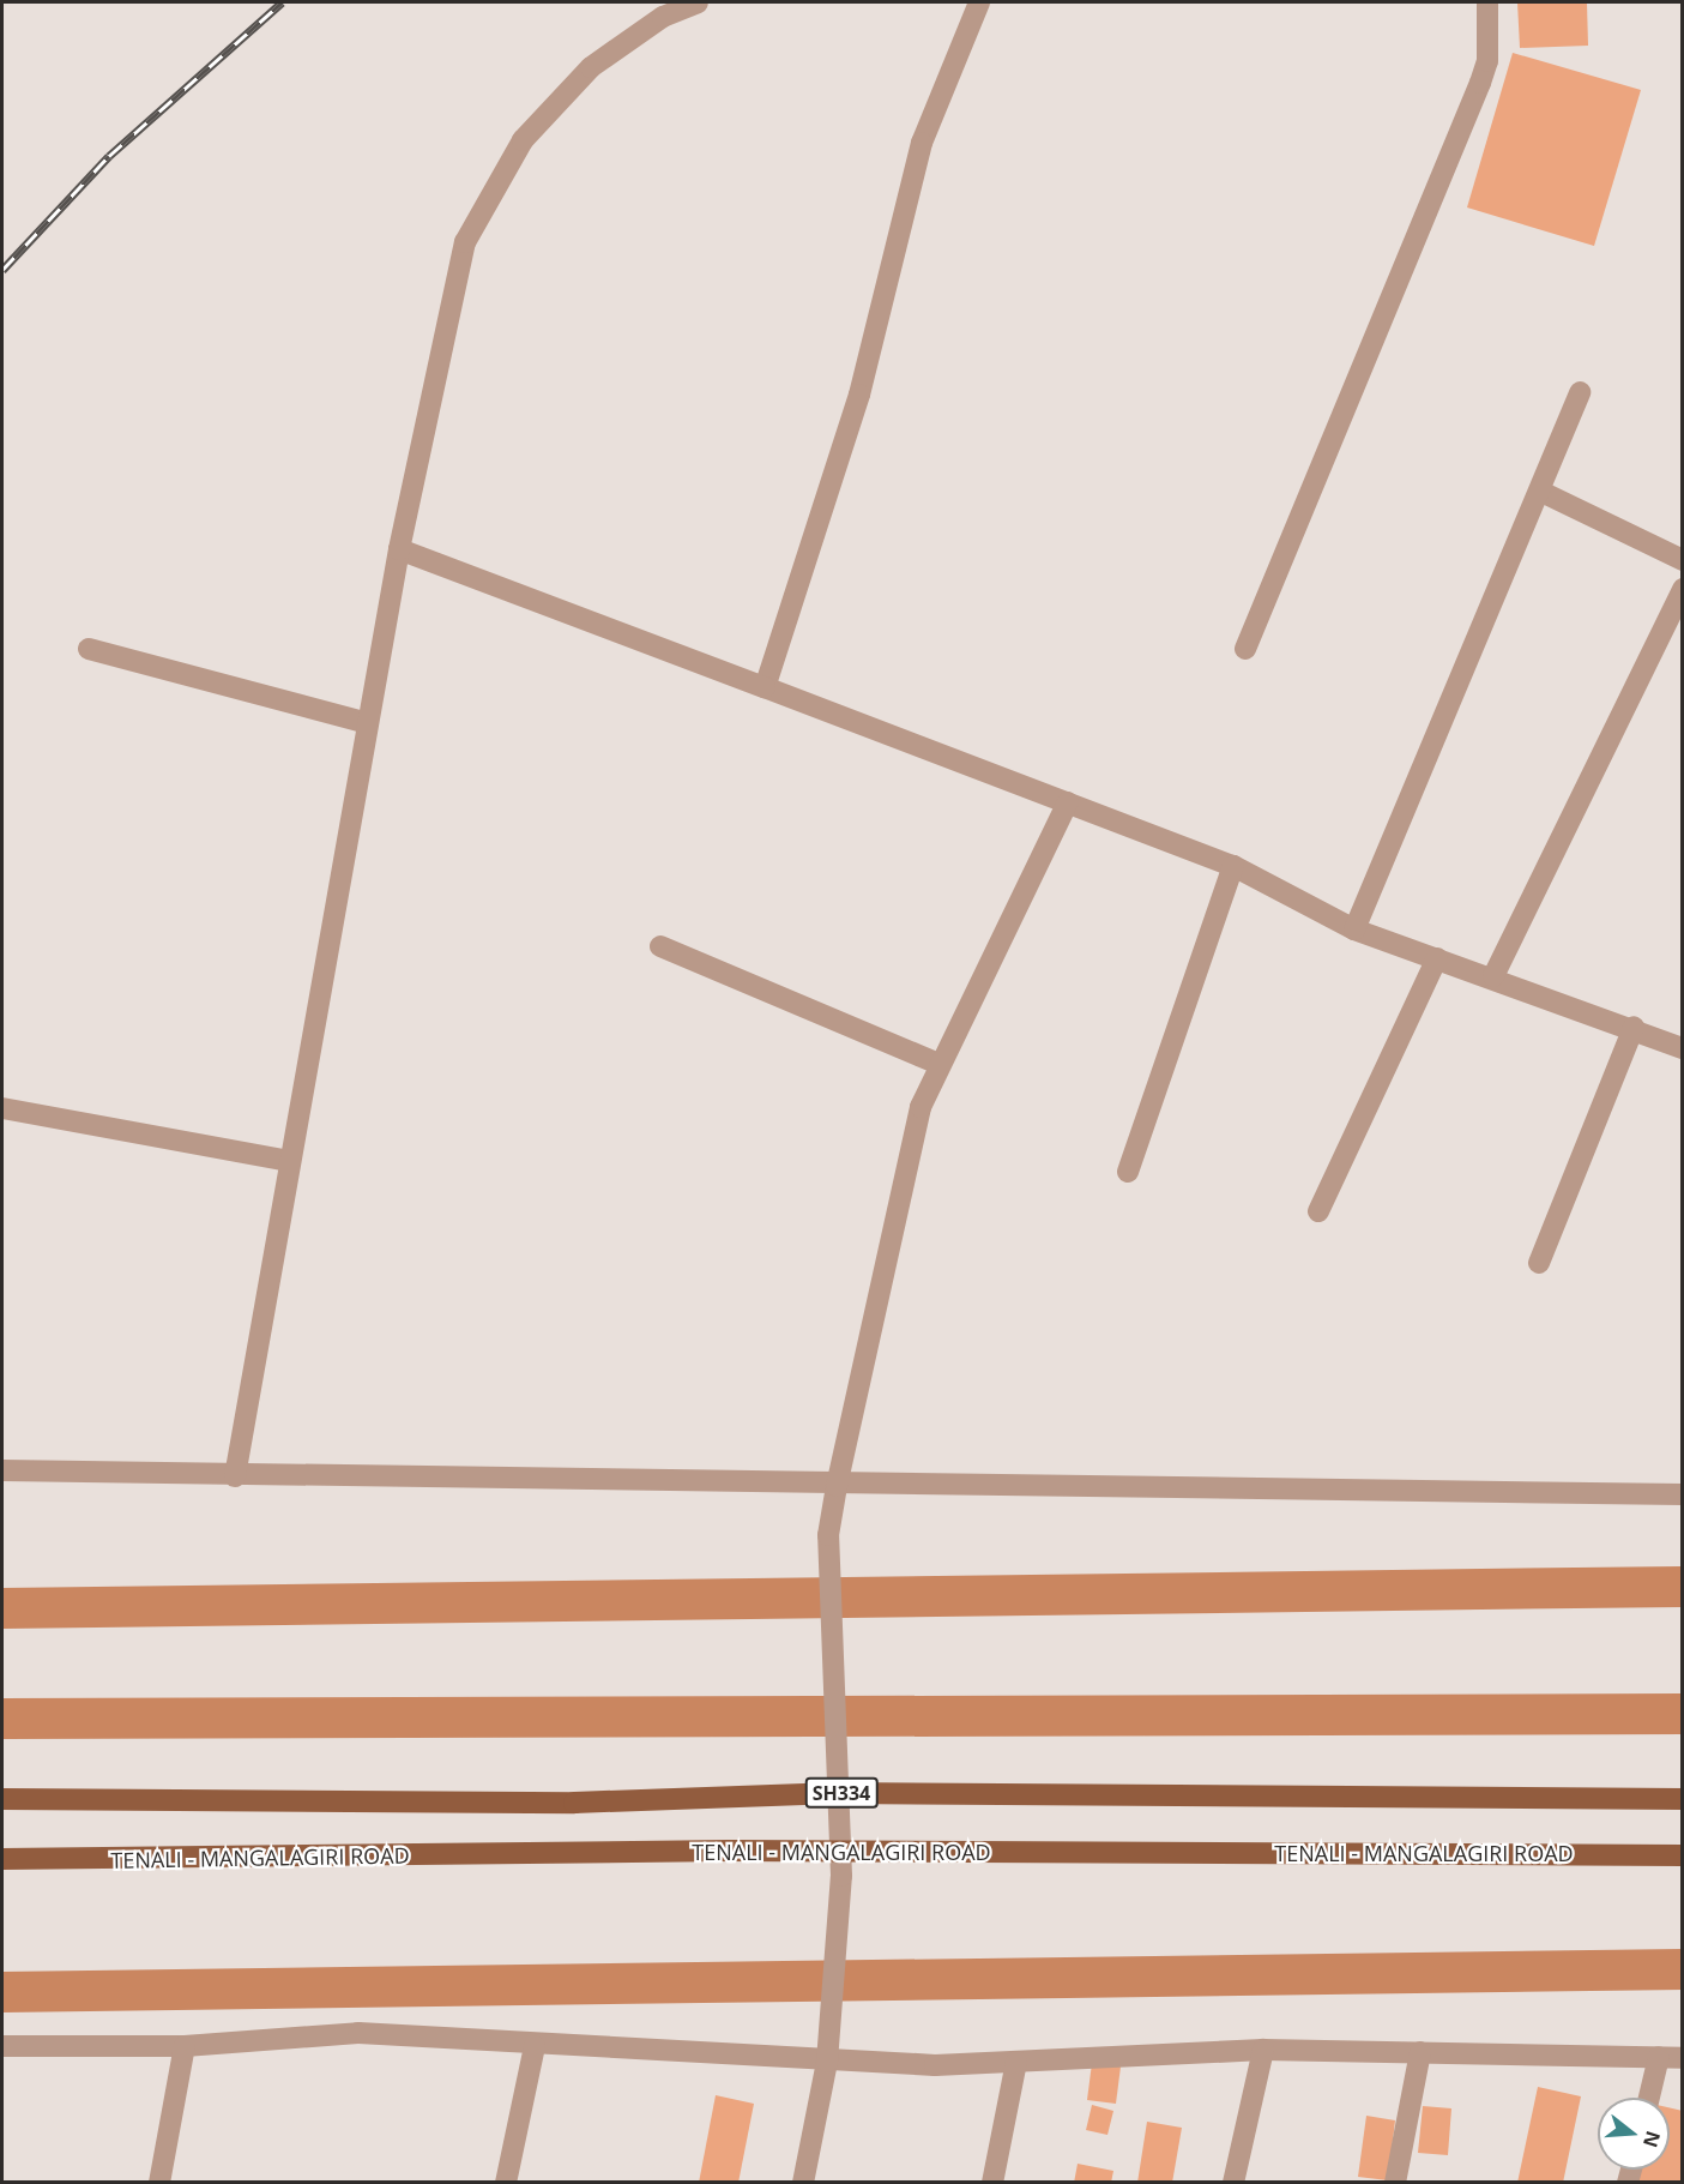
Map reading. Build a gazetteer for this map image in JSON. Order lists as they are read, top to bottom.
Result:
{
  "streets": {
    "main road": ["SH334", "TENALI - MANGALAGIRI ROAD"]
  },
  "north": "right"
}
